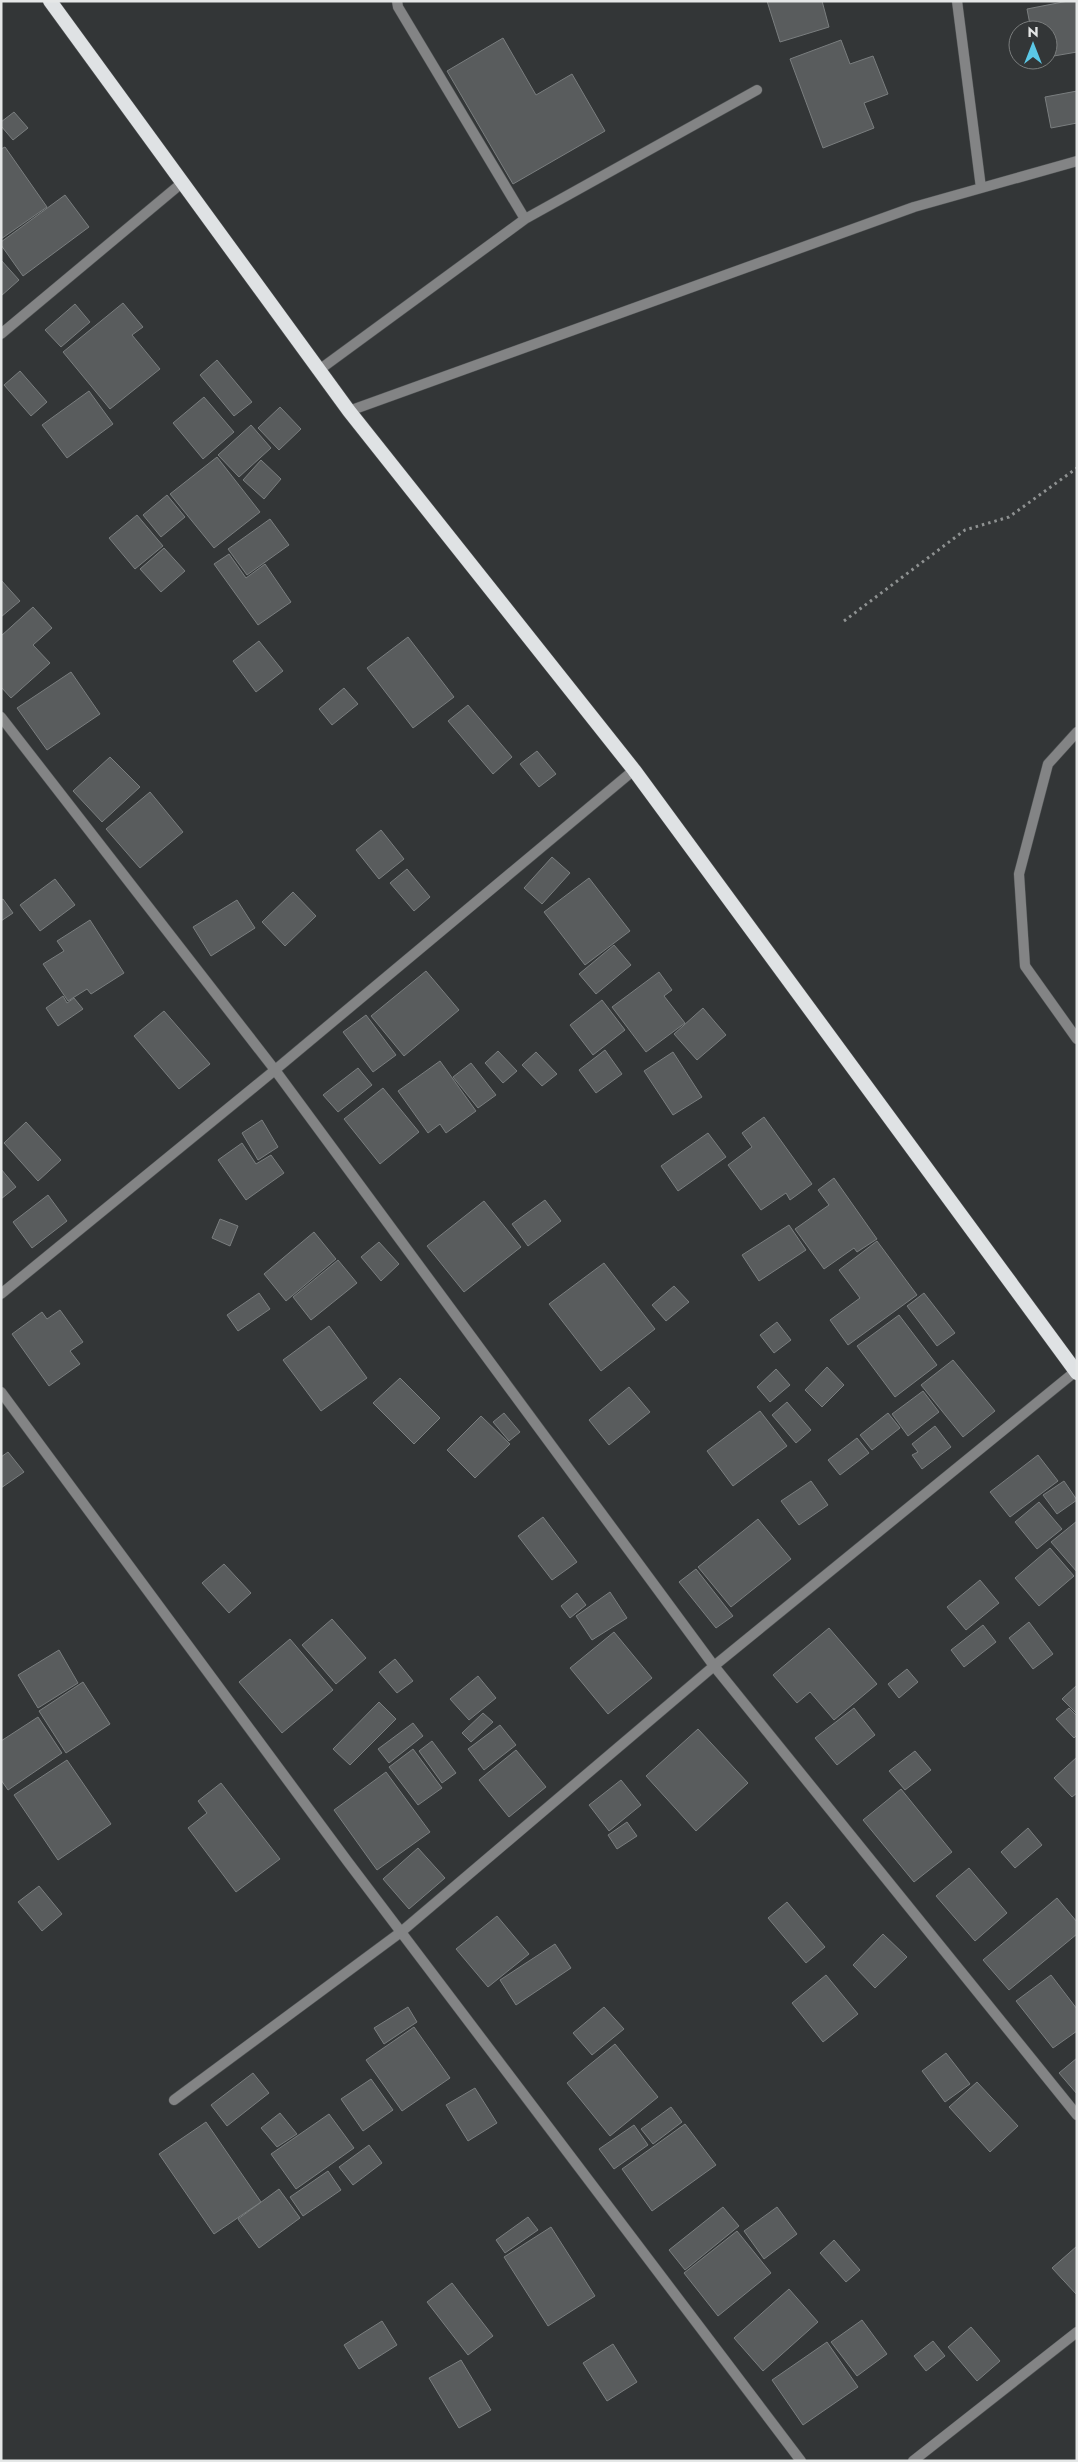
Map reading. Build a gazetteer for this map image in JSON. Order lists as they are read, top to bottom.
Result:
{
  "north": "top"
}
